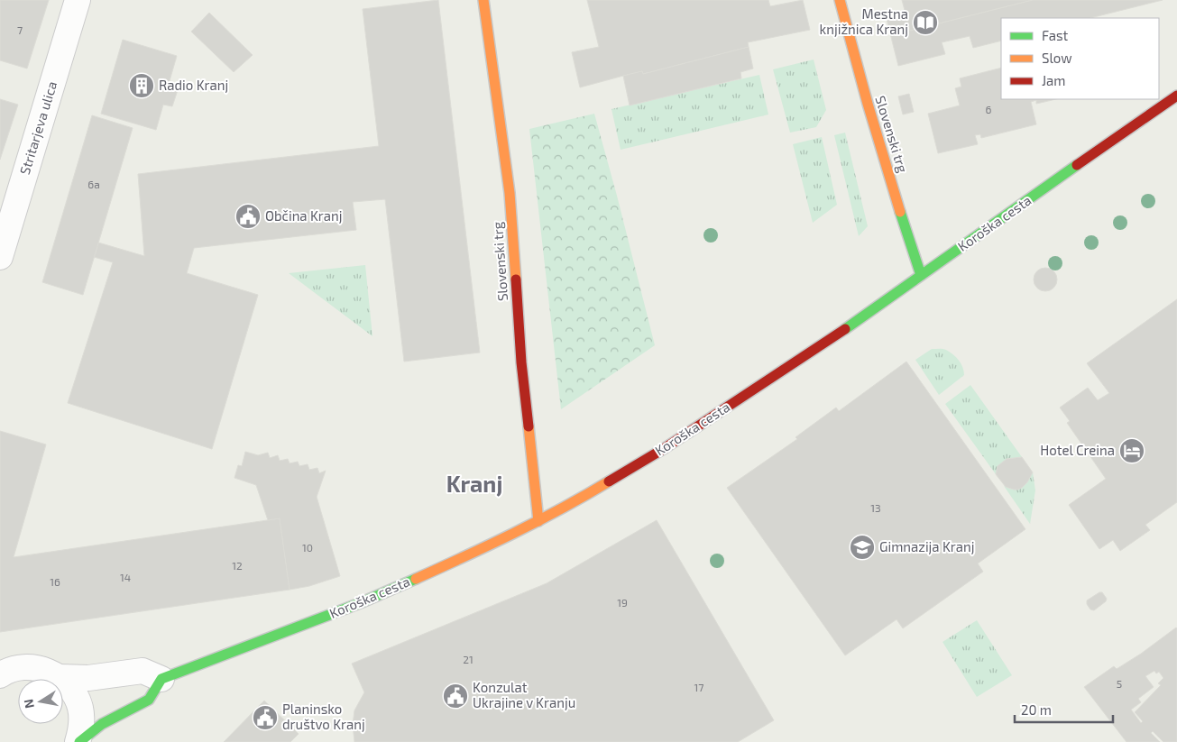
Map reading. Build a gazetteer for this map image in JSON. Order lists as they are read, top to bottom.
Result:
{
  "streets": {
    "street": ["Stritarjeva ulica", "Slovenski trg", "Koroška cesta"]
  },
  "crossings": [
    ["Slovenski trg", "Koroška cesta"]
  ],
  "districts": ["Kranj"],
  "places": {
    "library": ["Mestna knjižnica Kranj"],
    "building": ["Radio Kranj"],
    "public building": ["Občina Kranj", "Konzulat Ukrajine v Kranju", "Planinsko društvo Kranj"],
    "hotel": ["Hotel Creina"],
    "school or university": ["Gimnazija Kranj"]
  },
  "house_numbers": [
    "7",
    "6",
    "6a",
    "13",
    "10",
    "12",
    "14",
    "16",
    "19",
    "21",
    "5",
    "17"
  ],
  "legend": ["Fast", "Slow", "Jam"],
  "scale_bar": "20 m",
  "north": "left"
}
